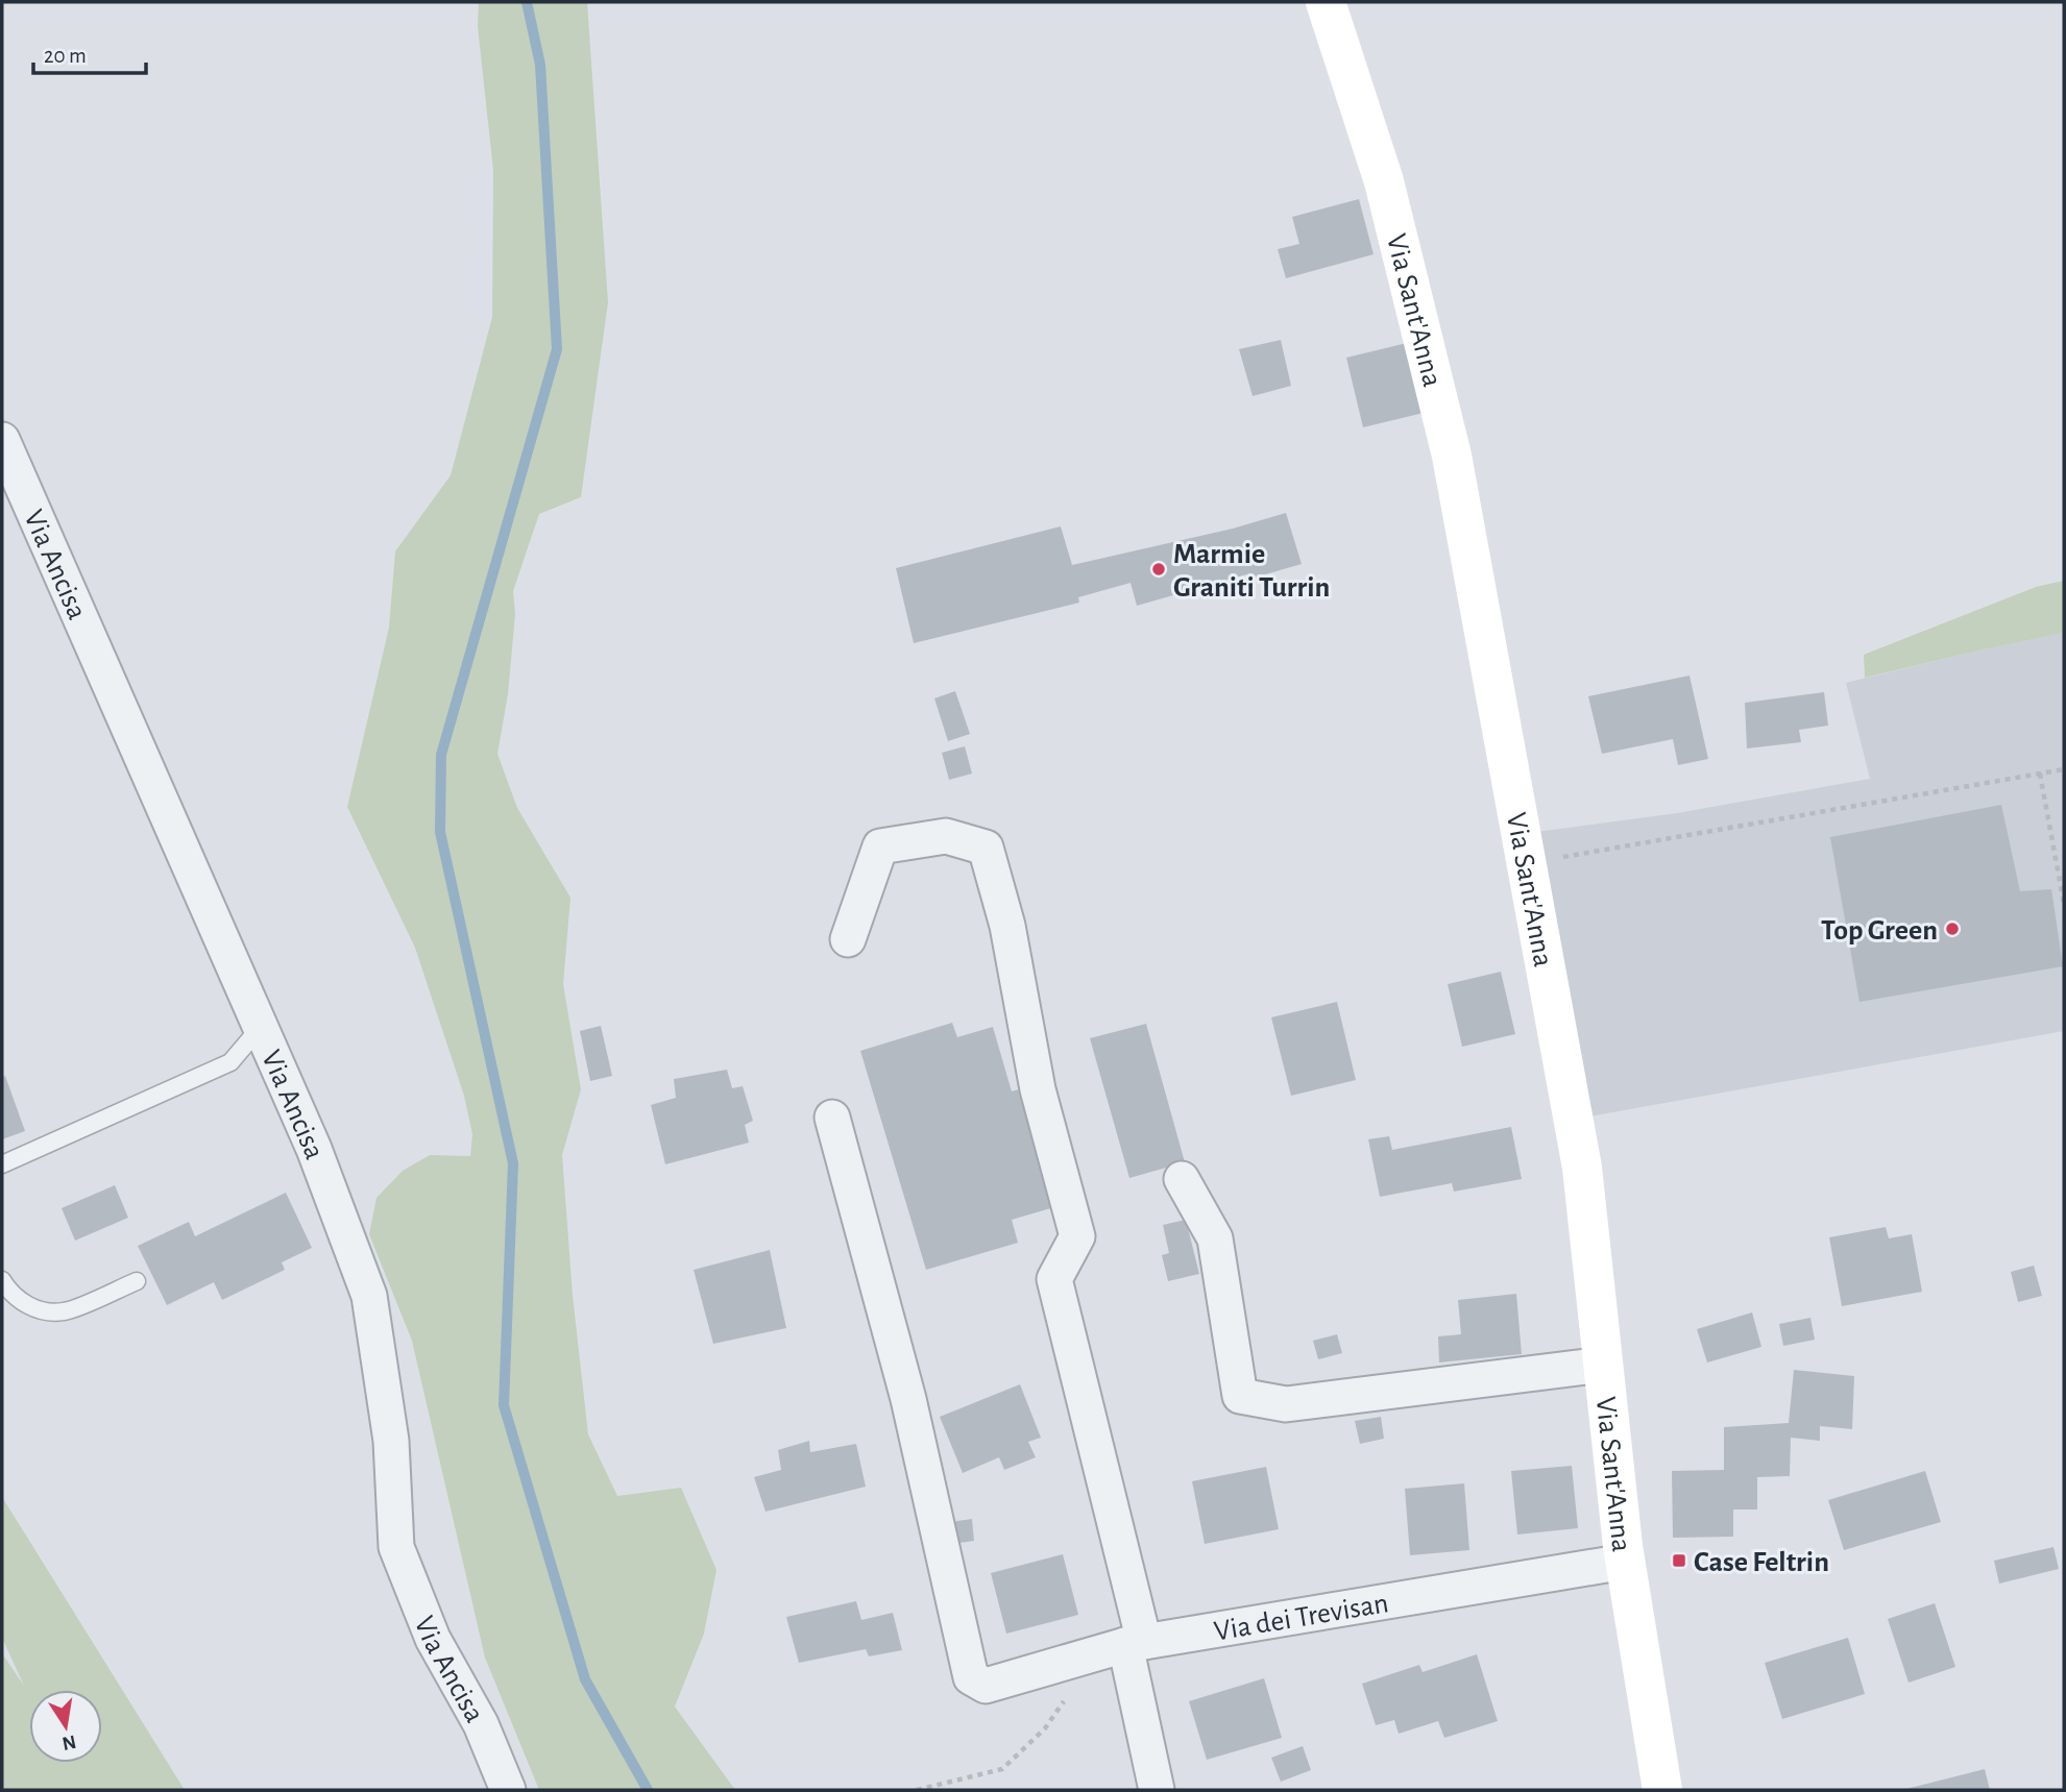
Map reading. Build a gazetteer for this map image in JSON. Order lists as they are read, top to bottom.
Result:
{
  "streets": {
    "main road": ["Via Sant'Anna"],
    "street": ["Via Ancisa", "Via dei Trevisan"]
  },
  "crossings": [
    ["Via Sant'Anna", "Via dei Trevisan"]
  ],
  "places": {
    "other": ["Marmie Graniti Turrin", "Top Green"],
    "transit": ["Case Feltrin"]
  },
  "scale_bar": "20 m",
  "north": "bottom"
}
